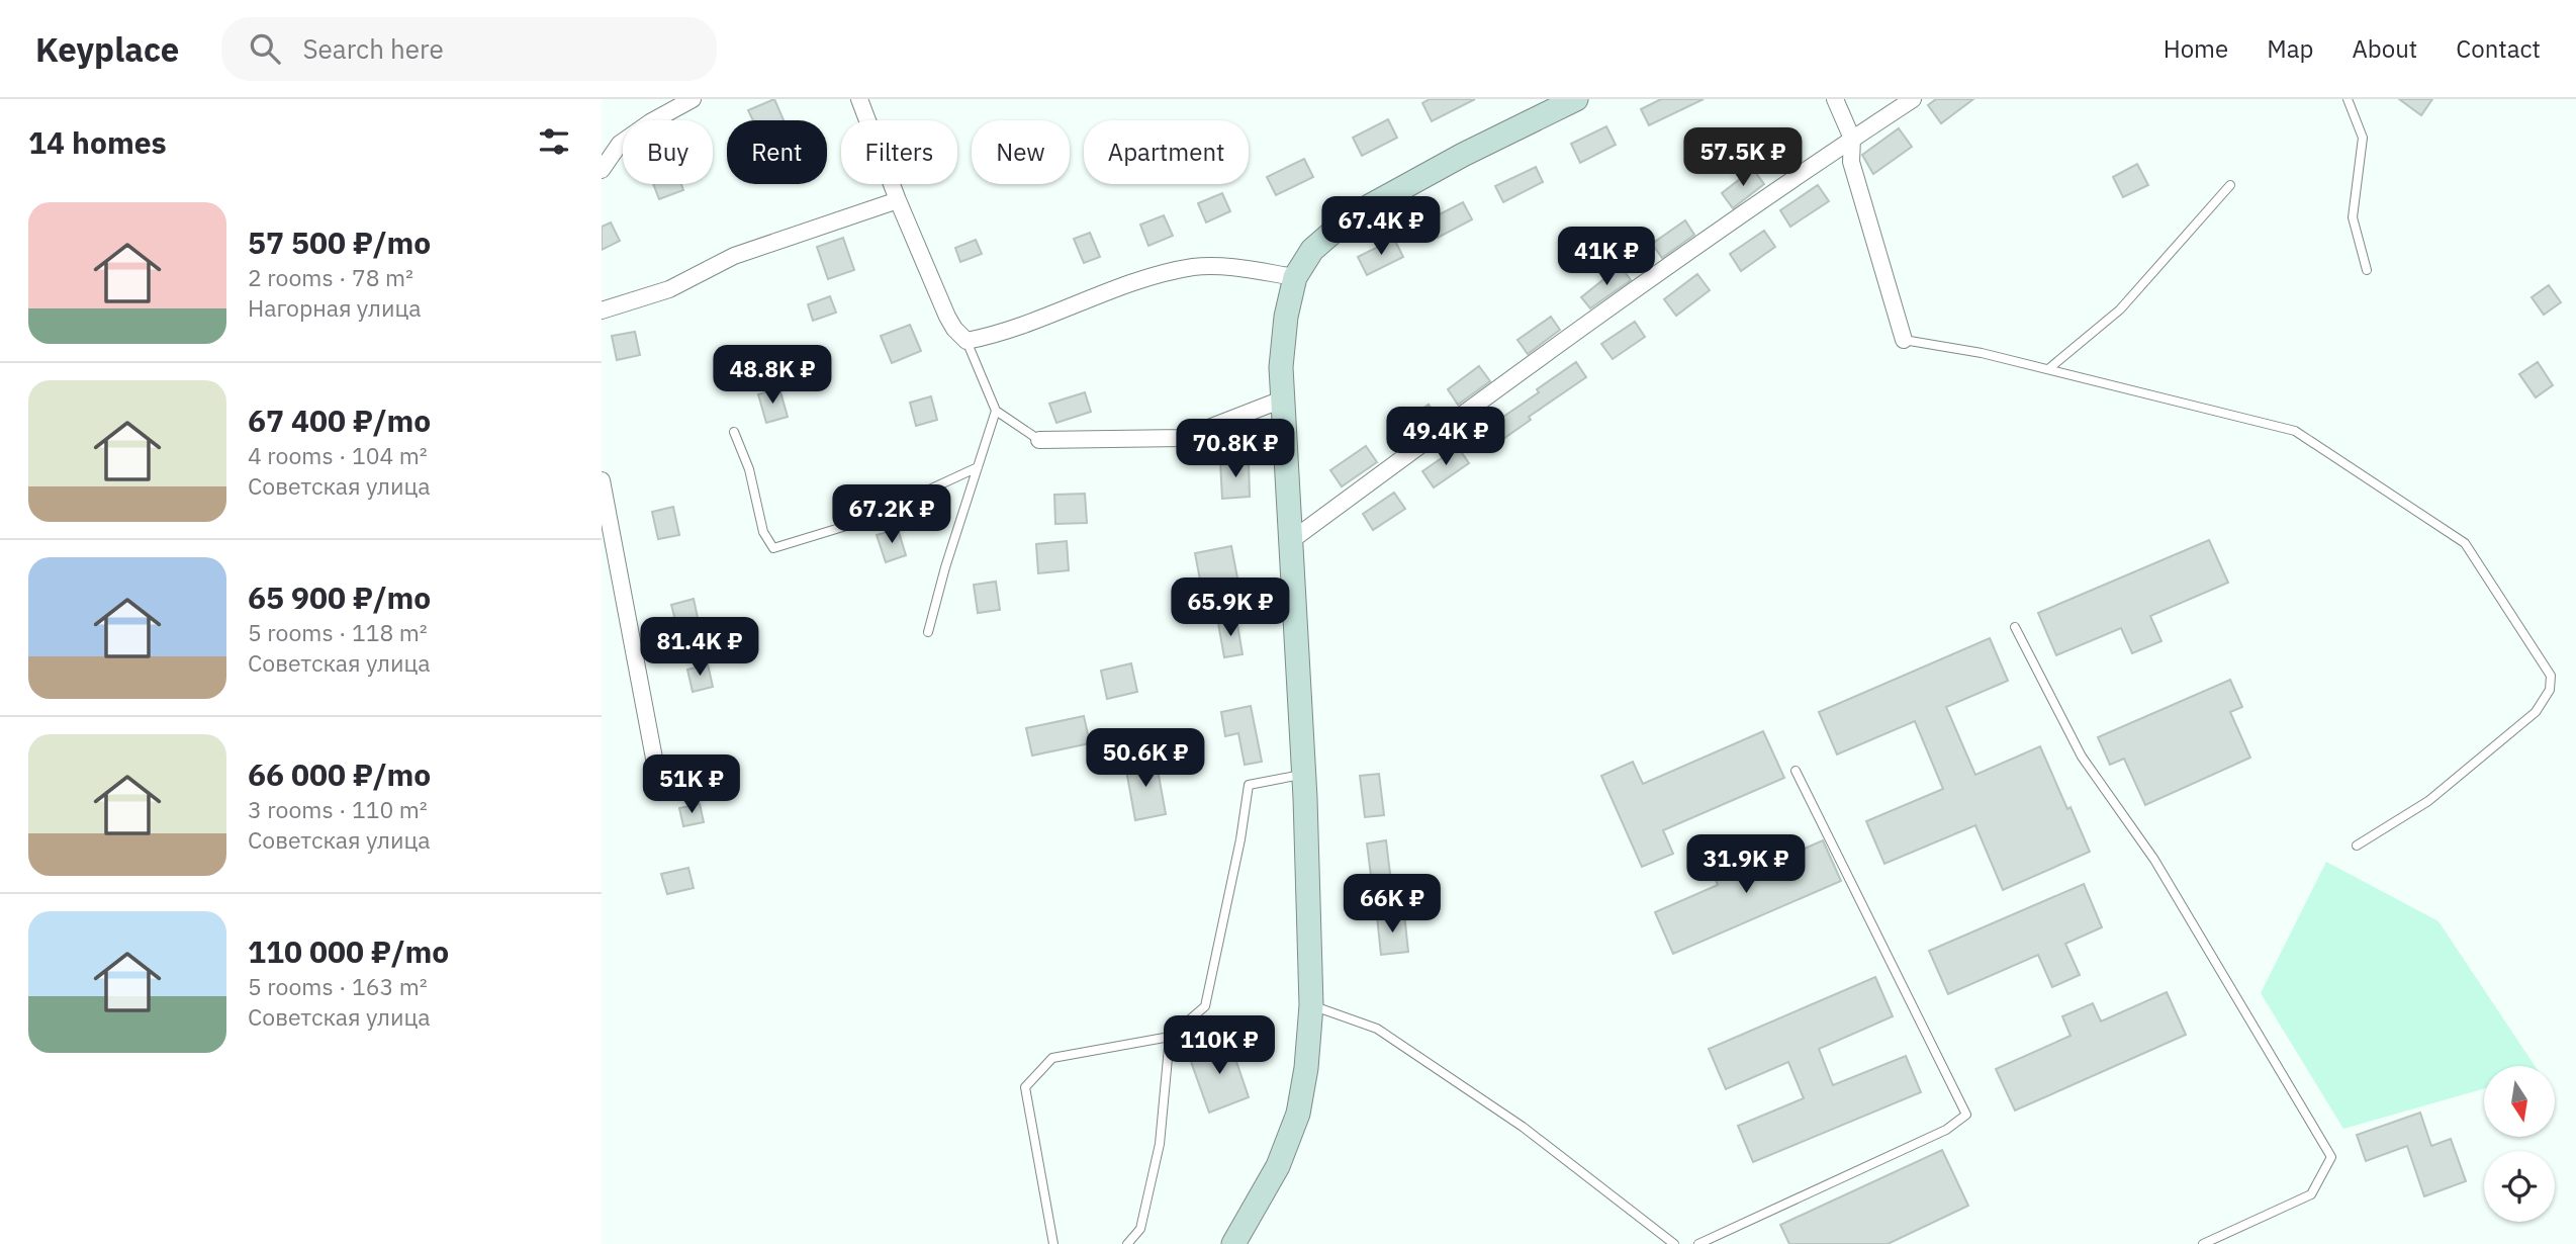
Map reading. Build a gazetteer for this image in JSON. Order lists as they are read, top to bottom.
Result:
{
  "north": "bottom",
  "page": {
    "header": "Keyplace",
    "search": "Search here",
    "nav": [
      "Home",
      "Map",
      "About",
      "Contact"
    ],
    "heading": "14 homes",
    "chip": [
      "Buy",
      "Rent",
      "Filters",
      "New",
      "Apartment"
    ],
    "price": [
      "57.5K ₽",
      "67.4K ₽",
      "41K ₽",
      "48.8K ₽",
      "49.4K ₽",
      "70.8K ₽",
      "67.2K ₽",
      "65.9K ₽",
      "81.4K ₽",
      "50.6K ₽",
      "51K ₽",
      "31.9K ₽",
      "66K ₽",
      "110K ₽"
    ],
    "list": [
      {
        "name": "57 500 ₽/mo",
        "note": "2 rooms · 78 m² · Нагорная улица"
      },
      {
        "name": "67 400 ₽/mo",
        "note": "4 rooms · 104 m² · Советская улица"
      },
      {
        "name": "65 900 ₽/mo",
        "note": "5 rooms · 118 m² · Советская улица"
      },
      {
        "name": "66 000 ₽/mo",
        "note": "3 rooms · 110 m² · Советская улица"
      },
      {
        "name": "110 000 ₽/mo",
        "note": "5 rooms · 163 m² · Советская улица"
      }
    ]
  }
}
